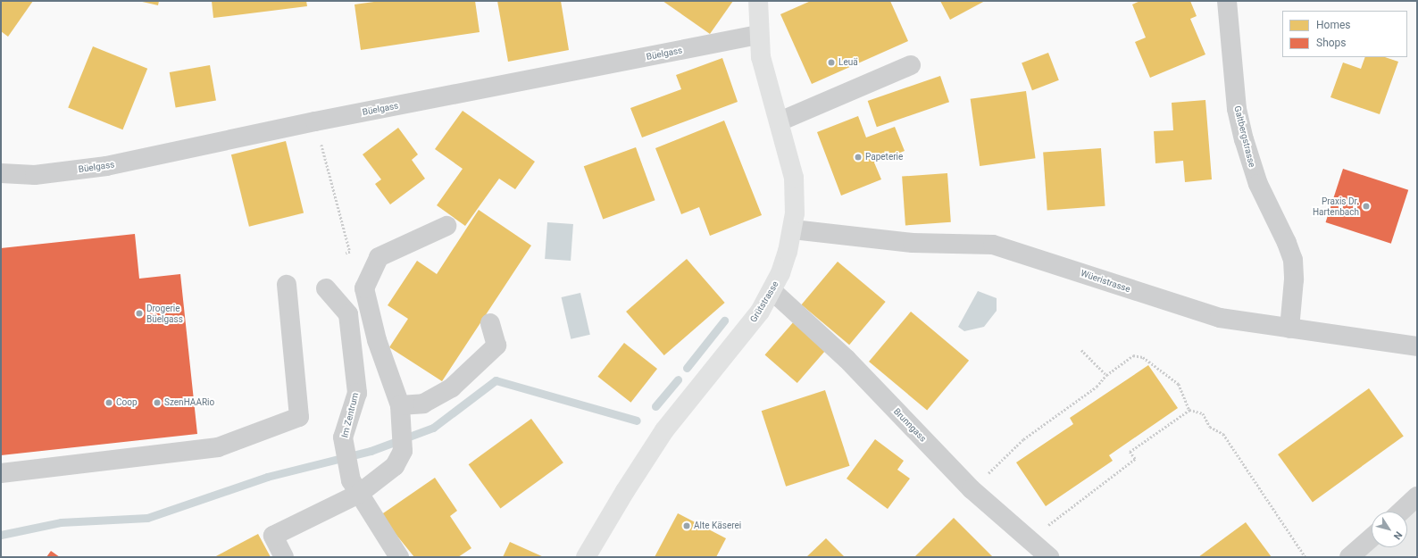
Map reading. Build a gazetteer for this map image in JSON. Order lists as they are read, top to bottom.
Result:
{
  "streets": {
    "main road": ["Grütstrasse"],
    "street": [
      "Büelgass",
      "Galtbergstrasse",
      "Wüeristrasse",
      "Im Zentrum",
      "Brunngass"
    ]
  },
  "crossings": [
    ["Büelgass", "Grütstrasse"],
    ["Galtbergstrasse", "Wüeristrasse"],
    ["Wüeristrasse", "Grütstrasse"],
    ["Grütstrasse", "Brunngass"]
  ],
  "places": [
    "Leuä",
    "Papeterie",
    "Praxis Dr. Hartenbach",
    "Drogerie Büelgass",
    "Coop",
    "SzenHAARio",
    "Alte Käserei"
  ],
  "legend": ["Homes", "Shops"],
  "north": "bottom right"
}
